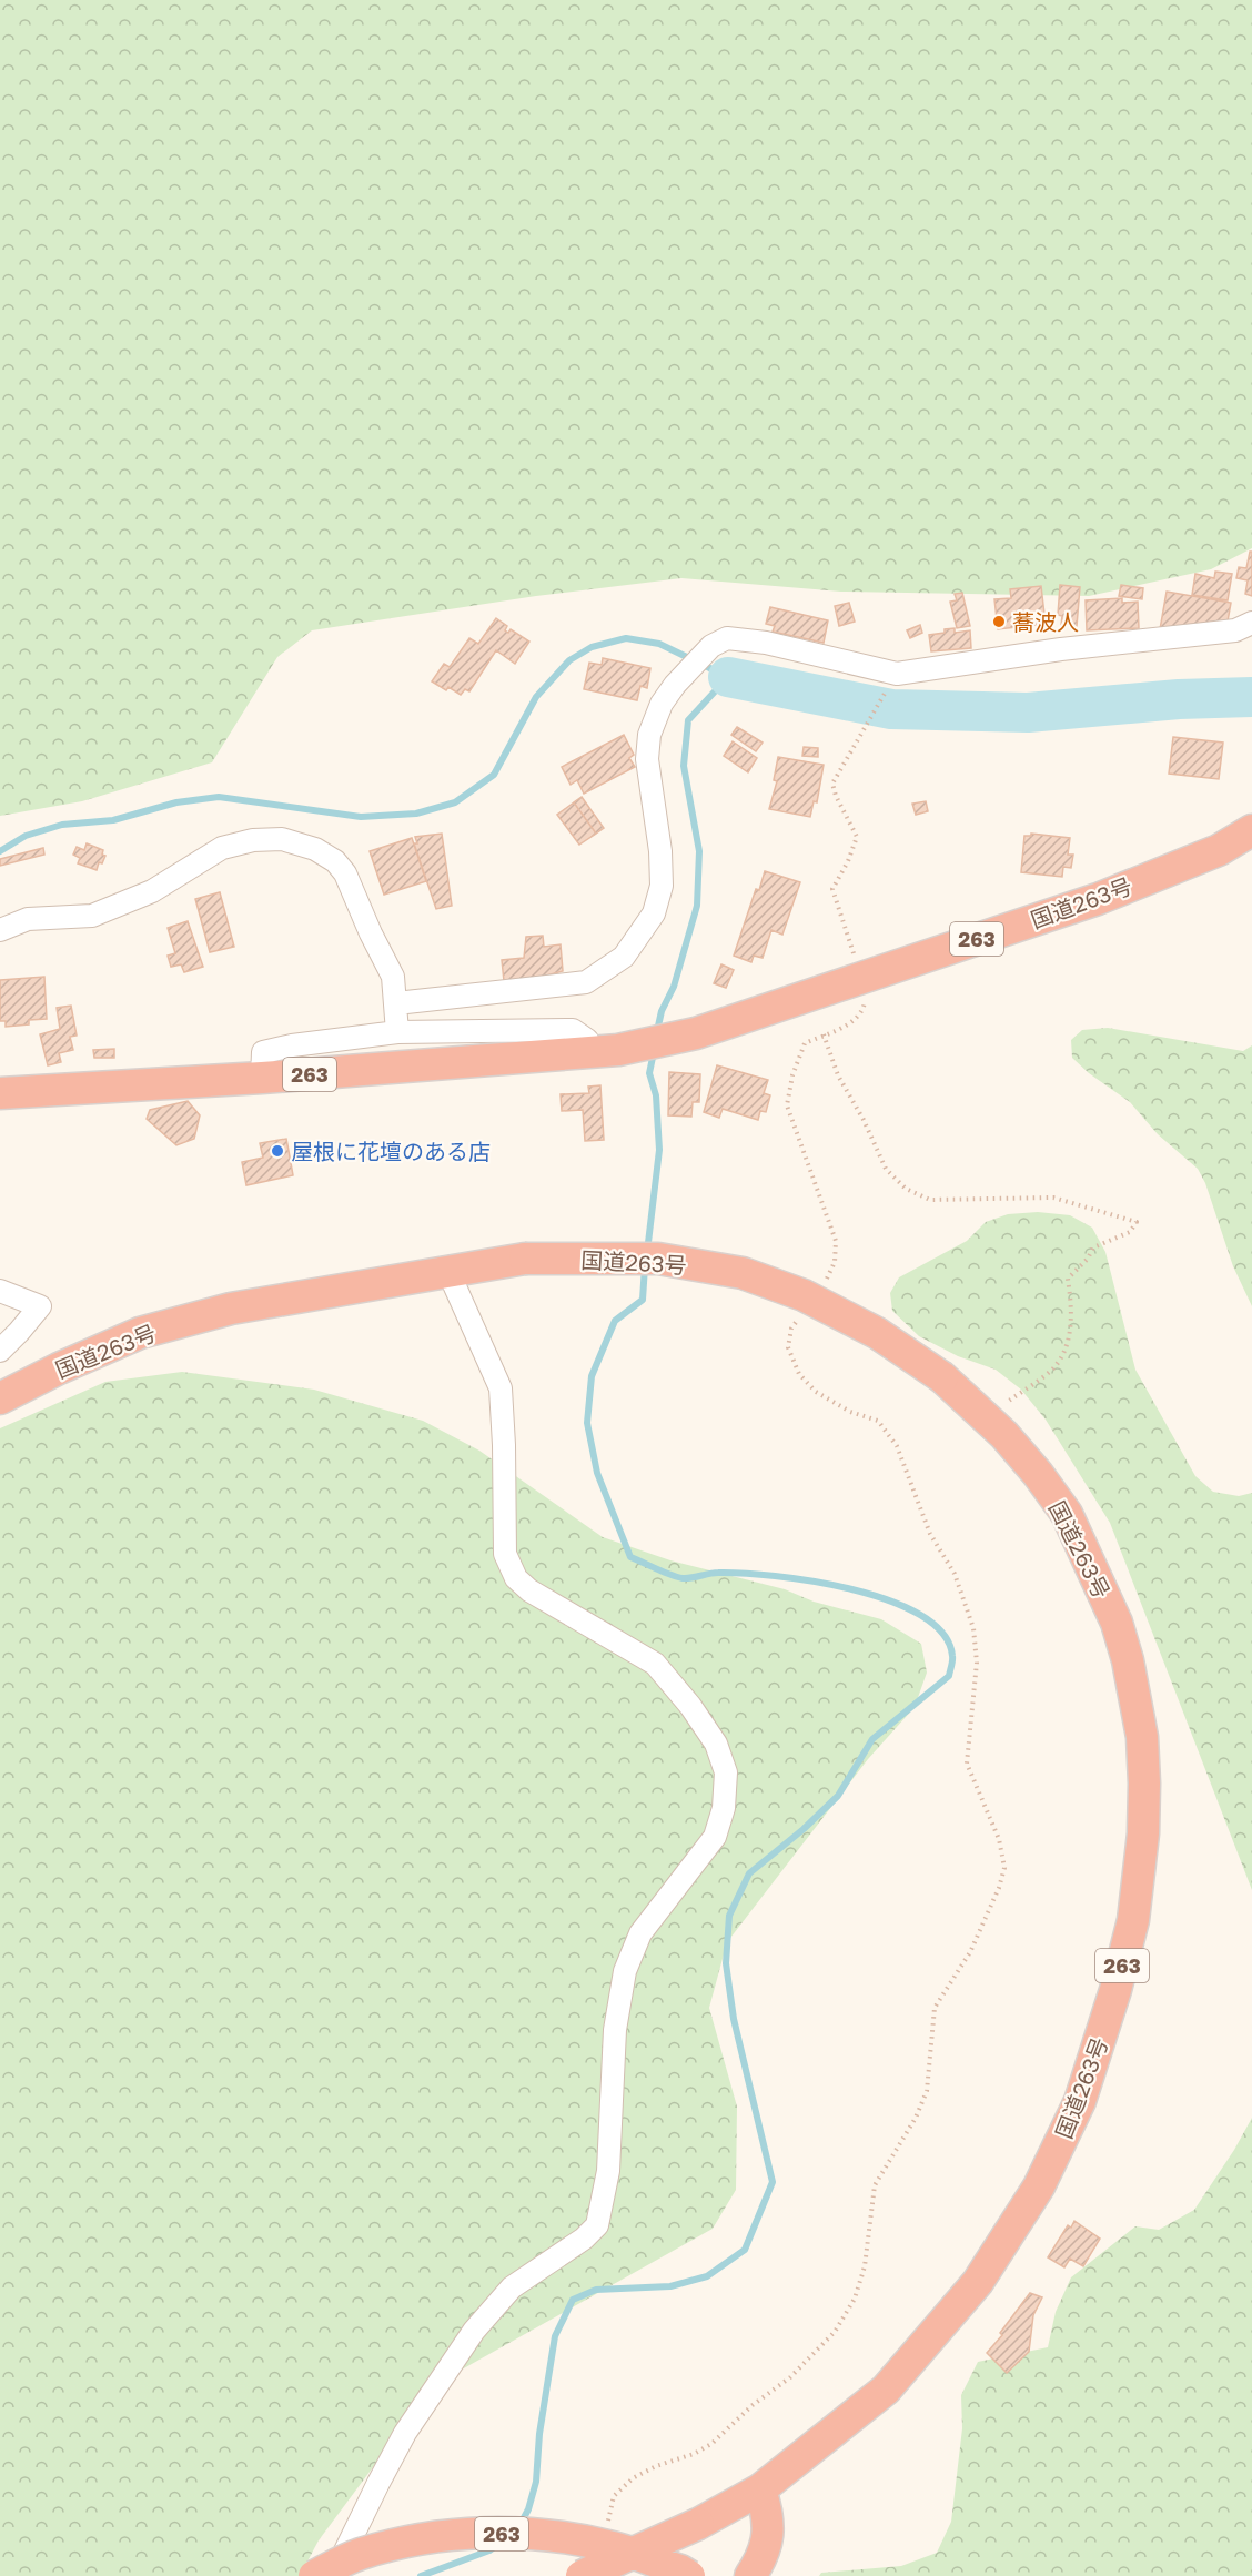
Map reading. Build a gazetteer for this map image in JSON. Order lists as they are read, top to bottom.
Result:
{
  "streets": {
    "highway": ["国道263号", "263"]
  },
  "crossings": [
    ["国道263号", "263"]
  ],
  "places": ["蕎波人", "屋根に花壇のある店"]
}
